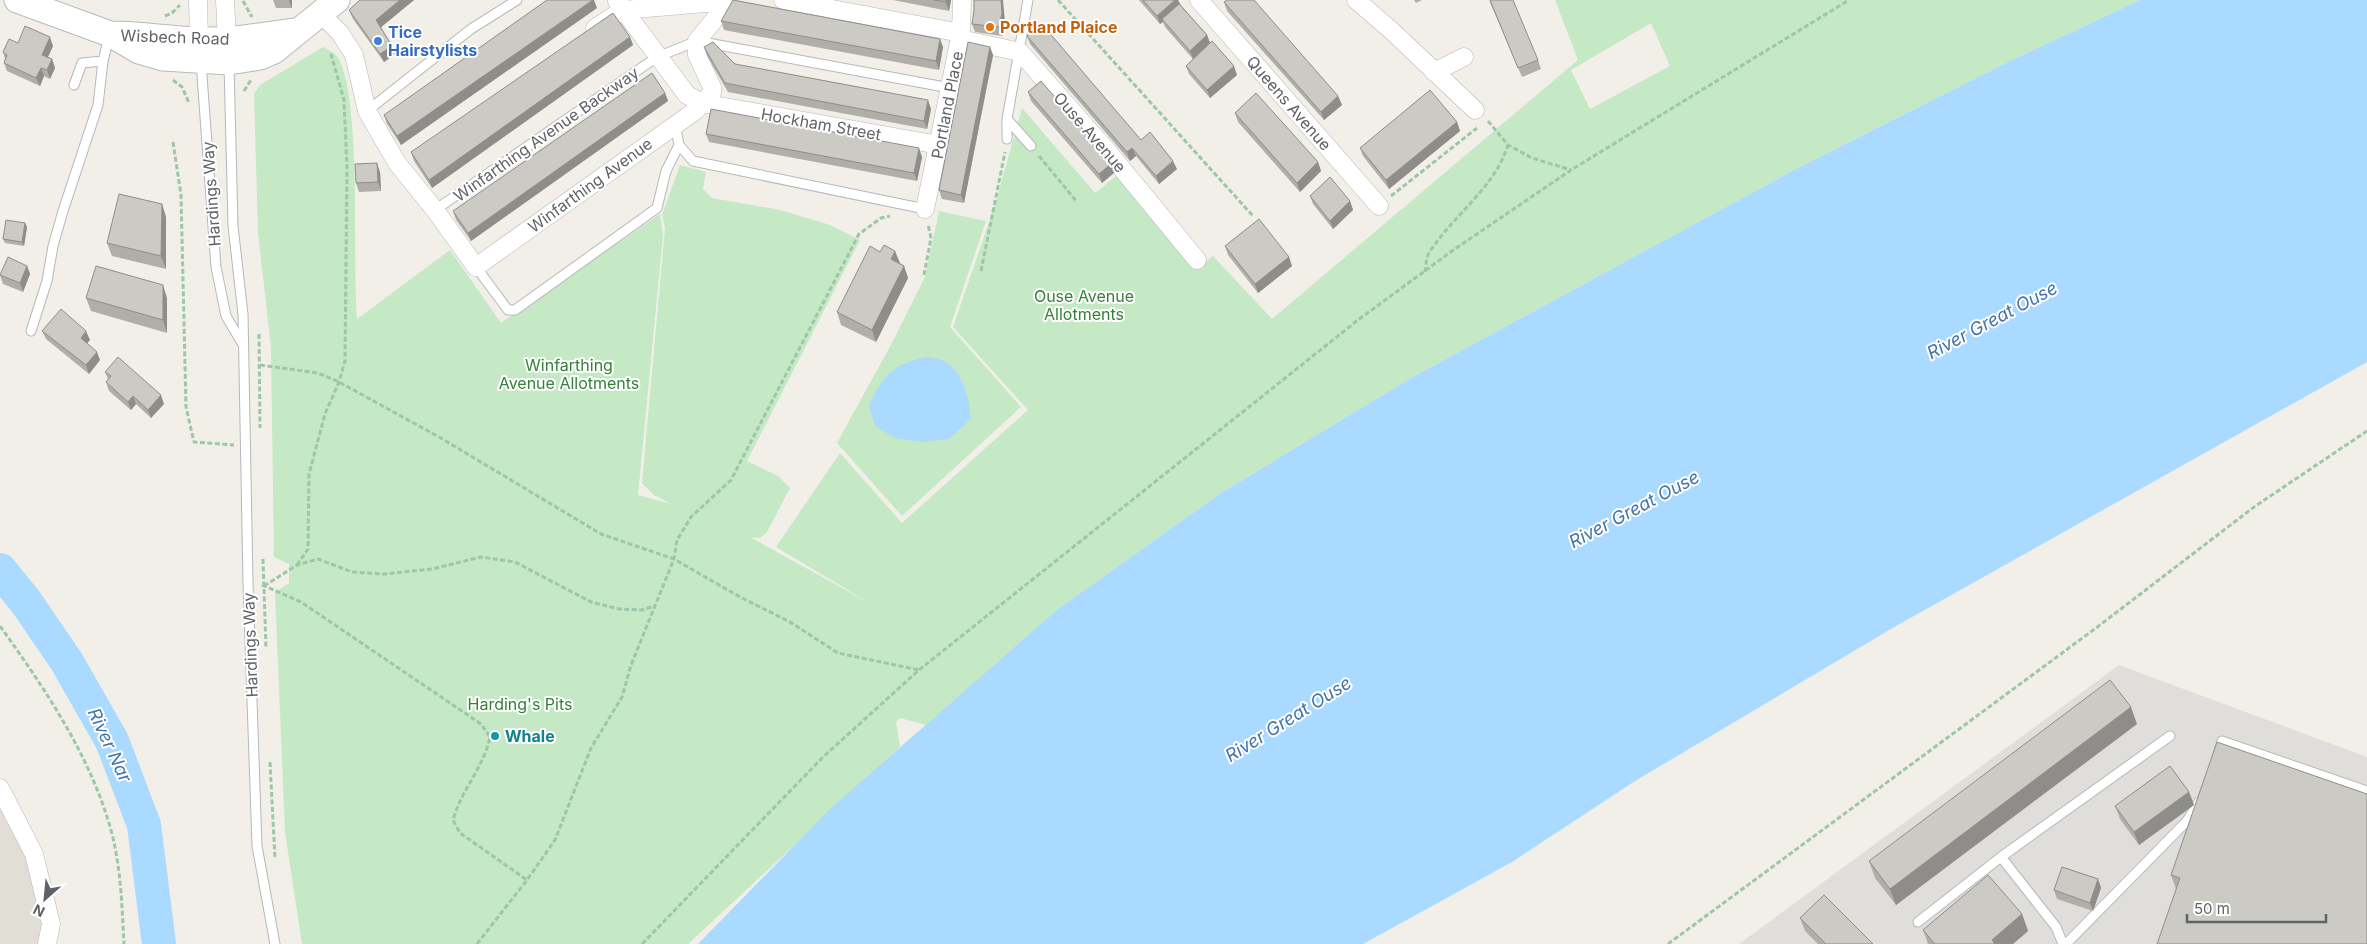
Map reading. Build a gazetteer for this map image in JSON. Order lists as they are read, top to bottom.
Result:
{
  "streets": {
    "street": [
      "Wisbech Road",
      "Queens Avenue",
      "Portland Place",
      "Hockham Street",
      "Ouse Avenue",
      "Winfarthing Avenue"
    ],
    "lane": ["Winfarthing Avenue Backway", "Hardings Way"]
  },
  "crossings": [
    ["Wisbech Road", "Hardings Way"],
    ["Portland Place", "Hockham Street"],
    ["Hockham Street", "Winfarthing Avenue"]
  ],
  "water": ["River Great Ouse", "River Nar"],
  "parks": ["Ouse Avenue Allotments", "Winfarthing Avenue Allotments", "Harding's Pits"],
  "places": ["Portland Plaice", "Tice Hairstylists", "Whale"],
  "scale_bar": "50 m",
  "north": "bottom left"
}
